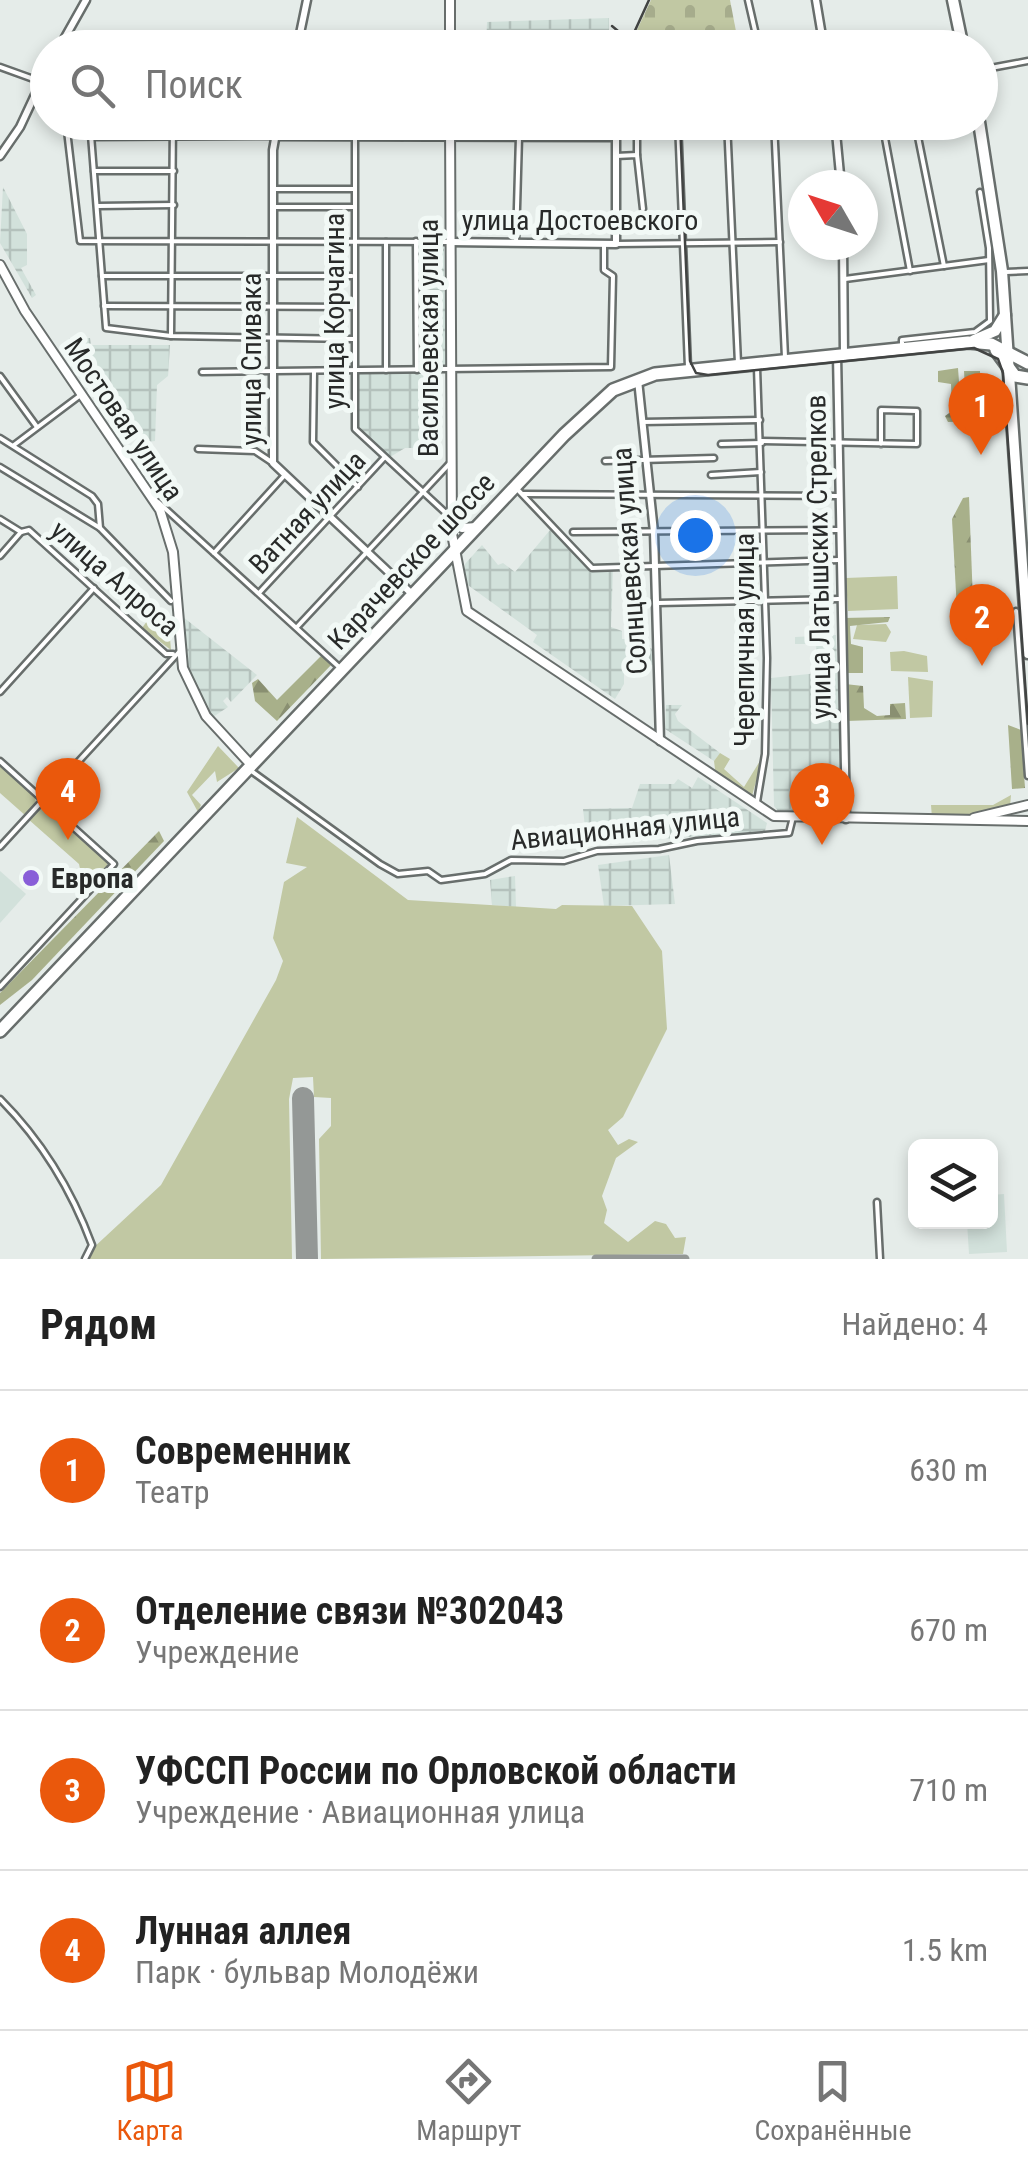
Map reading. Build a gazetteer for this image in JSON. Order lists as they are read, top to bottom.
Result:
{
  "streets": {
    "highway": ["Карачевское шоссе"],
    "main road": ["Васильевская улица", "Мостовая улица", "Авиационная улица"],
    "street": [
      "улица Достоевского",
      "улица Корчагина",
      "улица Спивака",
      "Ватная улица",
      "улица Латышских Стрелков",
      "Солнцевская улица",
      "улица Алроса",
      "Черепичная улица"
    ]
  },
  "crossings": [
    ["улица Достоевского", "улица Корчагина"],
    ["улица Достоевского", "Васильевская улица"],
    ["улица Достоевского", "улица Спивака"],
    ["улица Корчагина", "Васильевская улица"],
    ["улица Корчагина", "Ватная улица"],
    ["Васильевская улица", "Карачевское шоссе"],
    ["улица Спивака", "Ватная улица"],
    ["улица Спивака", "Карачевское шоссе"],
    ["Мостовая улица", "Карачевское шоссе"],
    ["Мостовая улица", "улица Алроса"],
    ["Мостовая улица", "Авиационная улица"],
    ["улица Латышских Стрелков", "Карачевское шоссе"],
    ["улица Латышских Стрелков", "Авиационная улица"],
    ["Карачевское шоссе", "Солнцевская улица"],
    ["Карачевское шоссе", "Черепичная улица"],
    ["Карачевское шоссе", "Авиационная улица"],
    ["Черепичная улица", "Авиационная улица"]
  ],
  "places": ["Европа"],
  "north": "top left",
  "page": {
    "search": "Поиск",
    "pins": [
      "1",
      "2",
      "4",
      "3"
    ],
    "heading": ["Рядом", "Найдено: 4"],
    "list": [
      {
        "mark": "1",
        "name": "Современник",
        "note": "Театр",
        "value": "630 m"
      },
      {
        "mark": "2",
        "name": "Отделение связи №302043",
        "note": "Учреждение",
        "value": "670 m"
      },
      {
        "mark": "3",
        "name": "УФССП России по Орловской области",
        "note": "Учреждение · Авиационная улица",
        "value": "710 m"
      },
      {
        "mark": "4",
        "name": "Лунная аллея",
        "note": "Парк · бульвар Молодёжи",
        "value": "1.5 km"
      }
    ],
    "nav": ["Карта", "Маршрут", "Сохранённые"]
  }
}
